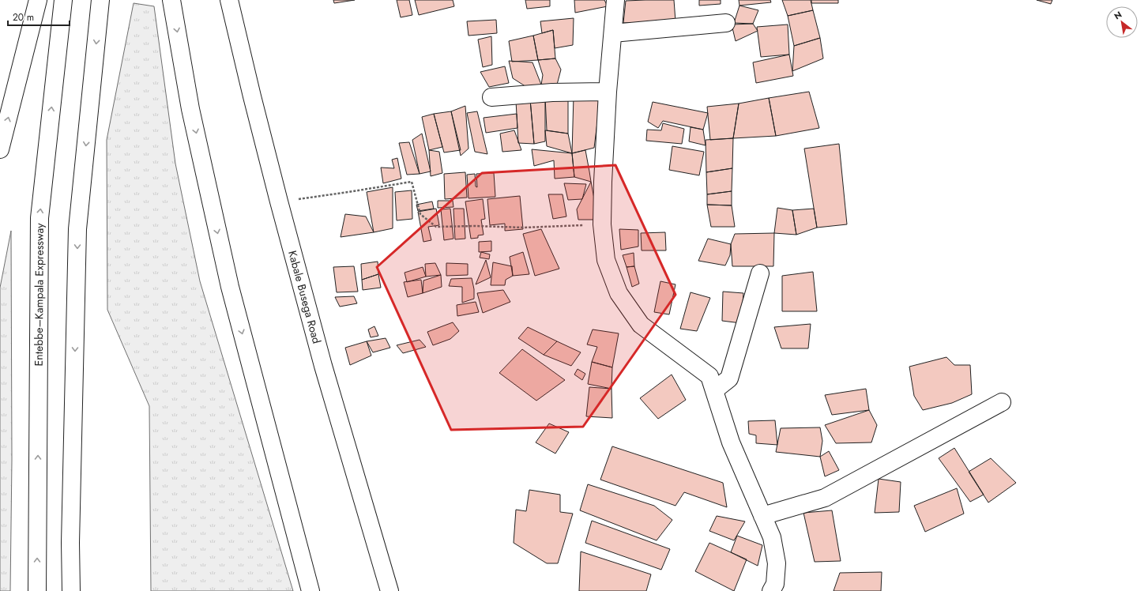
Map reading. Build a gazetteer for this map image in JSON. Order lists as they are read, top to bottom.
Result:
{
  "streets": {
    "main road": ["Entebbe–Kampala Expressway", "Kabale Busega Road"]
  },
  "scale_bar": "20 m",
  "north": "top left"
}
